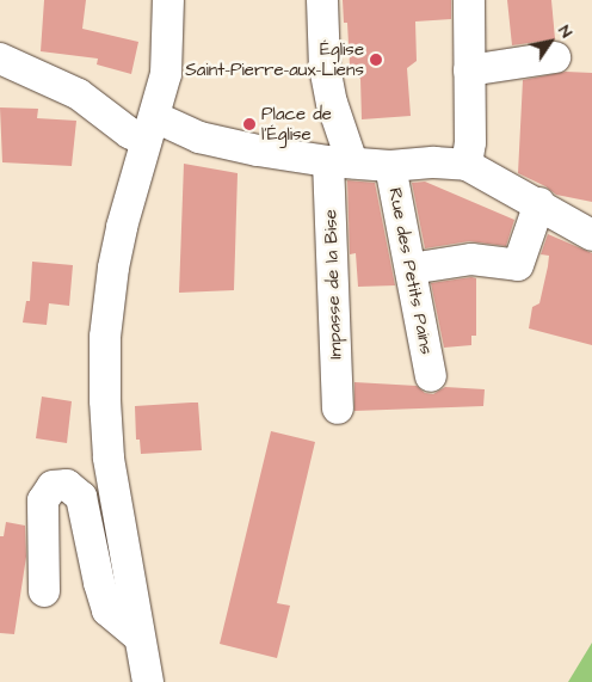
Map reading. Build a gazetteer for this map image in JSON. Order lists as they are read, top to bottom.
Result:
{
  "streets": {
    "street": ["Rue des Petits Pains", "Impasse de la Bise"]
  },
  "places": ["Église Saint-Pierre-aux-Liens", "Place de l'Église"],
  "north": "top right"
}
